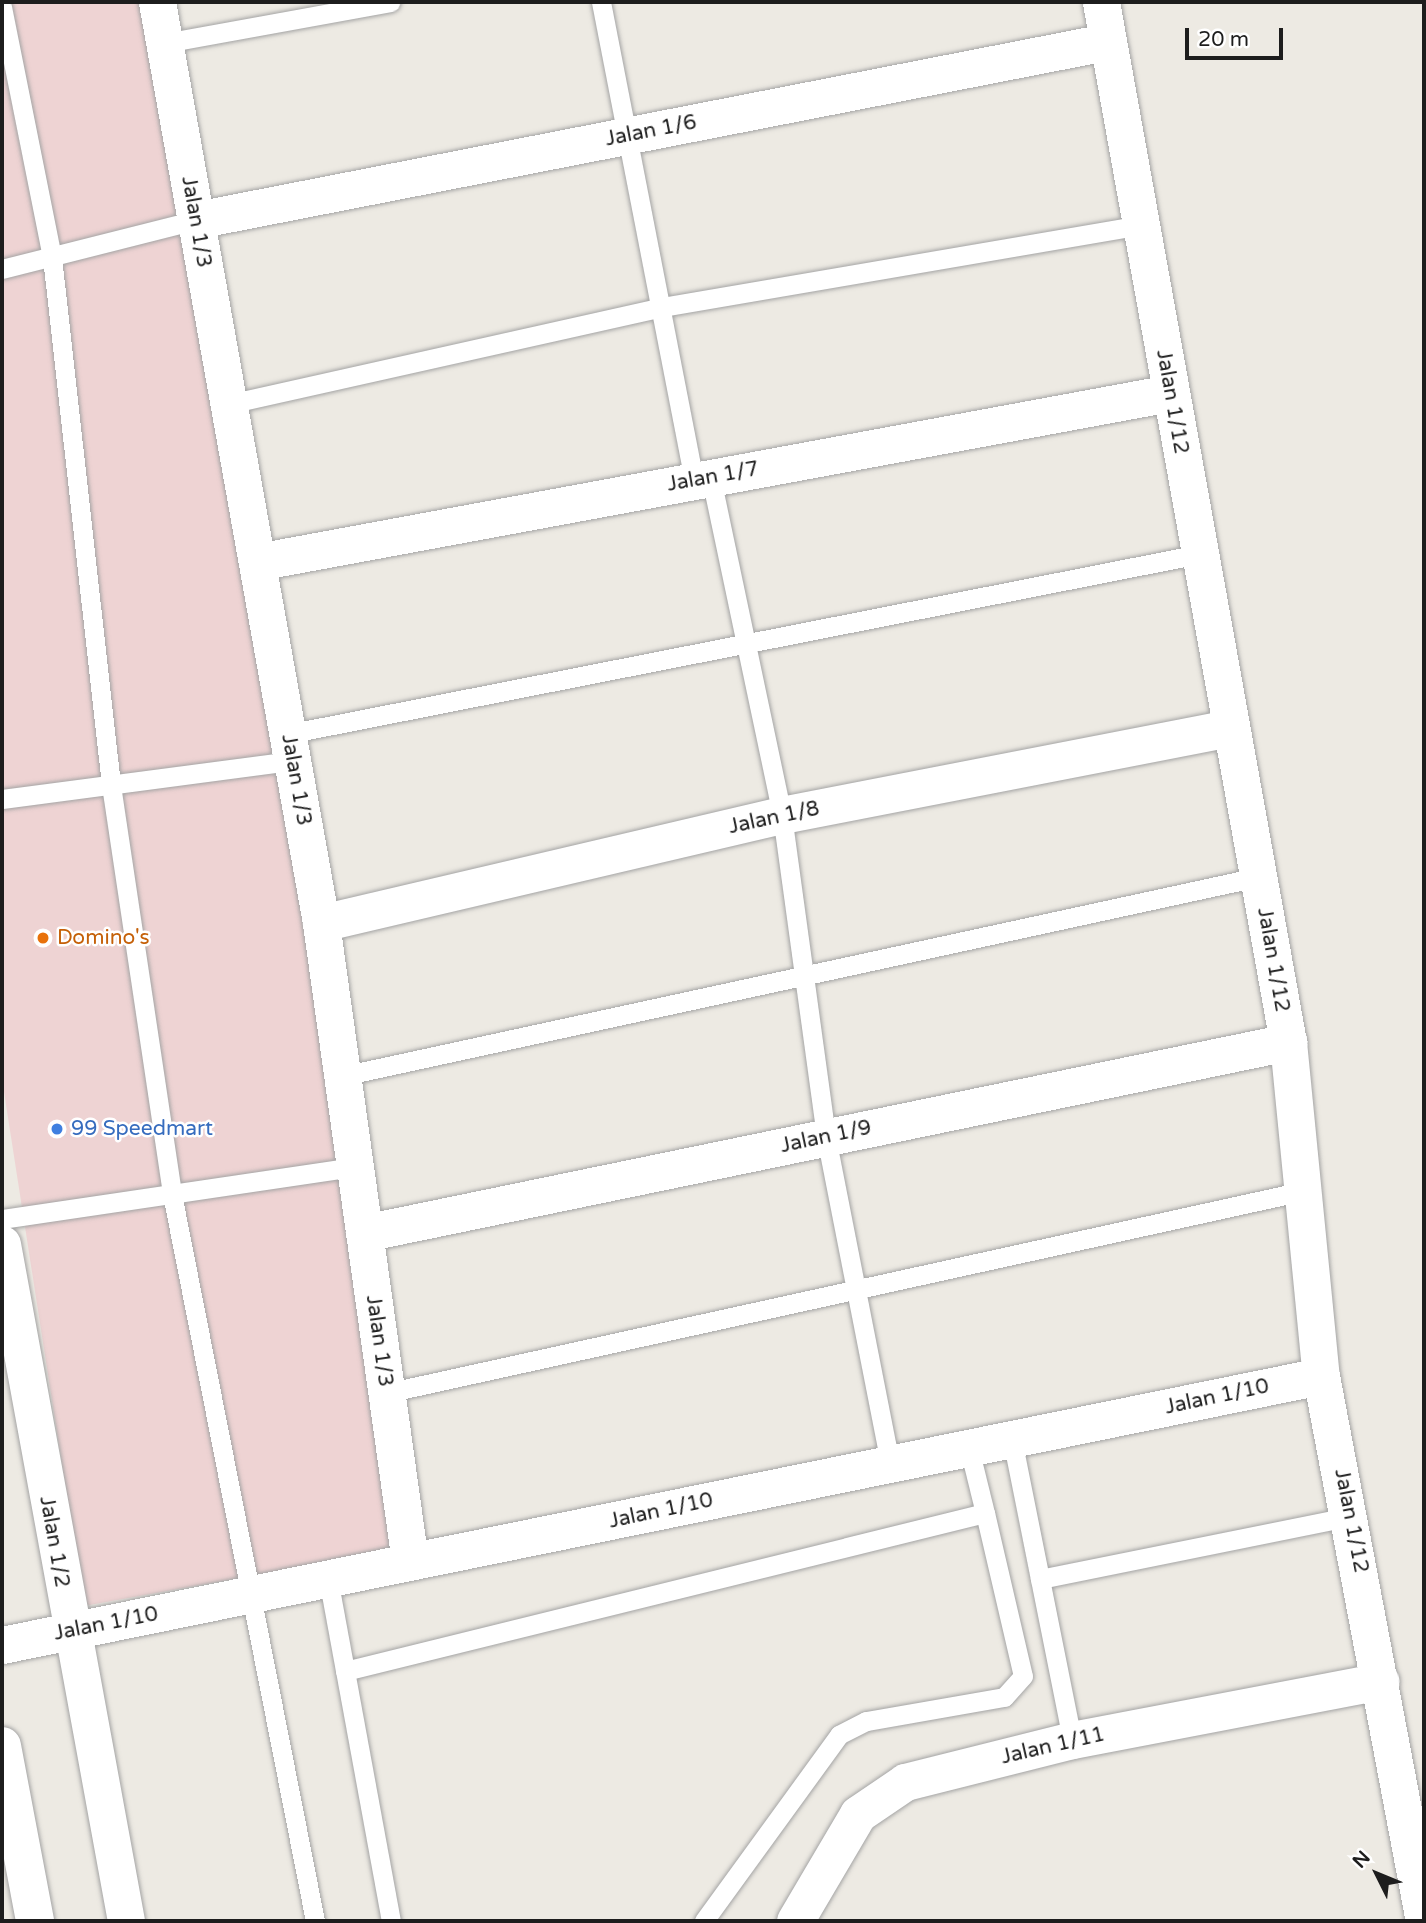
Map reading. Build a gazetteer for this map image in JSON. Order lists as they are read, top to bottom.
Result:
{
  "streets": {
    "street": [
      "Jalan 1/6",
      "Jalan 1/3",
      "Jalan 1/12",
      "Jalan 1/7",
      "Jalan 1/8",
      "Jalan 1/9",
      "Jalan 1/10",
      "Jalan 1/2",
      "Jalan 1/11"
    ]
  },
  "crossings": [
    ["Jalan 1/6", "Jalan 1/3"],
    ["Jalan 1/6", "Jalan 1/12"],
    ["Jalan 1/3", "Jalan 1/7"],
    ["Jalan 1/3", "Jalan 1/8"],
    ["Jalan 1/3", "Jalan 1/9"],
    ["Jalan 1/3", "Jalan 1/10"],
    ["Jalan 1/12", "Jalan 1/7"],
    ["Jalan 1/12", "Jalan 1/8"],
    ["Jalan 1/12", "Jalan 1/9"],
    ["Jalan 1/12", "Jalan 1/10"],
    ["Jalan 1/12", "Jalan 1/11"],
    ["Jalan 1/10", "Jalan 1/2"]
  ],
  "places": ["Domino's", "99 Speedmart"],
  "scale_bar": "20 m",
  "north": "top left"
}
